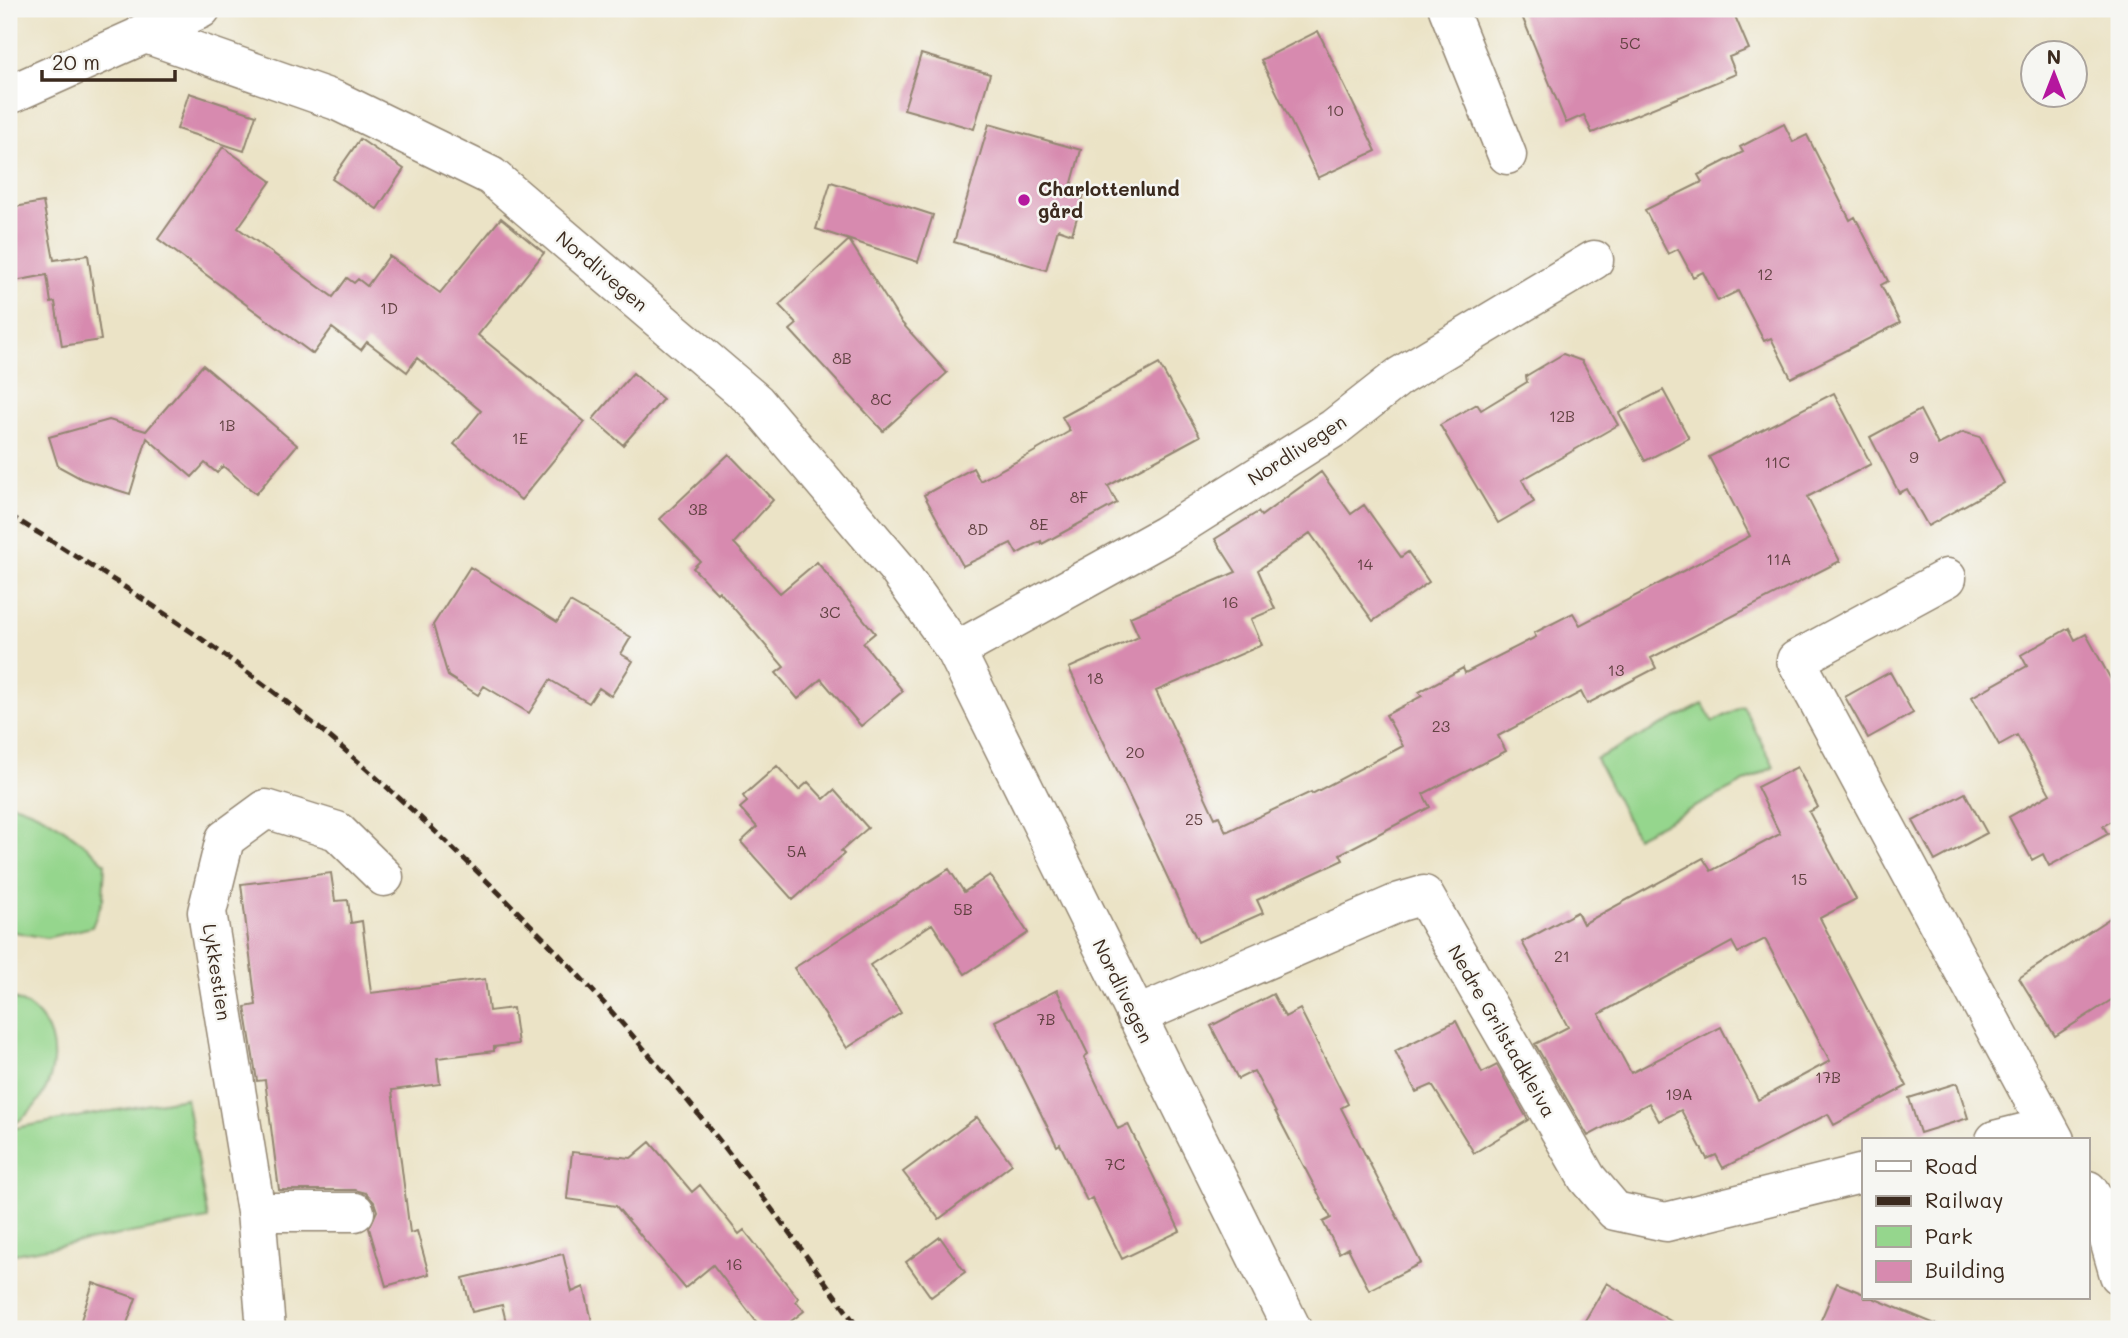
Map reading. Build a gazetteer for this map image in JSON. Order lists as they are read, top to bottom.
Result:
{
  "streets": {
    "street": ["Nordlivegen", "Lykkestien", "Nedre Grilstadkleiva"]
  },
  "crossings": [
    ["Nordlivegen", "Nedre Grilstadkleiva"]
  ],
  "places": ["Charlottenlund gård"],
  "house_numbers": [
    "5C",
    "10",
    "12",
    "1D",
    "8B",
    "8C",
    "12B",
    "1B",
    "1E",
    "9",
    "11C",
    "8F",
    "3B",
    "8E",
    "8D",
    "11A",
    "14",
    "16",
    "3C",
    "13",
    "18",
    "23",
    "20",
    "25",
    "5A",
    "15",
    "5B",
    "21",
    "7B",
    "17B",
    "19A",
    "7C",
    "16"
  ],
  "legend": [
    "Road",
    "Railway",
    "Park",
    "Building"
  ],
  "scale_bar": "20 m",
  "north": "top"
}
